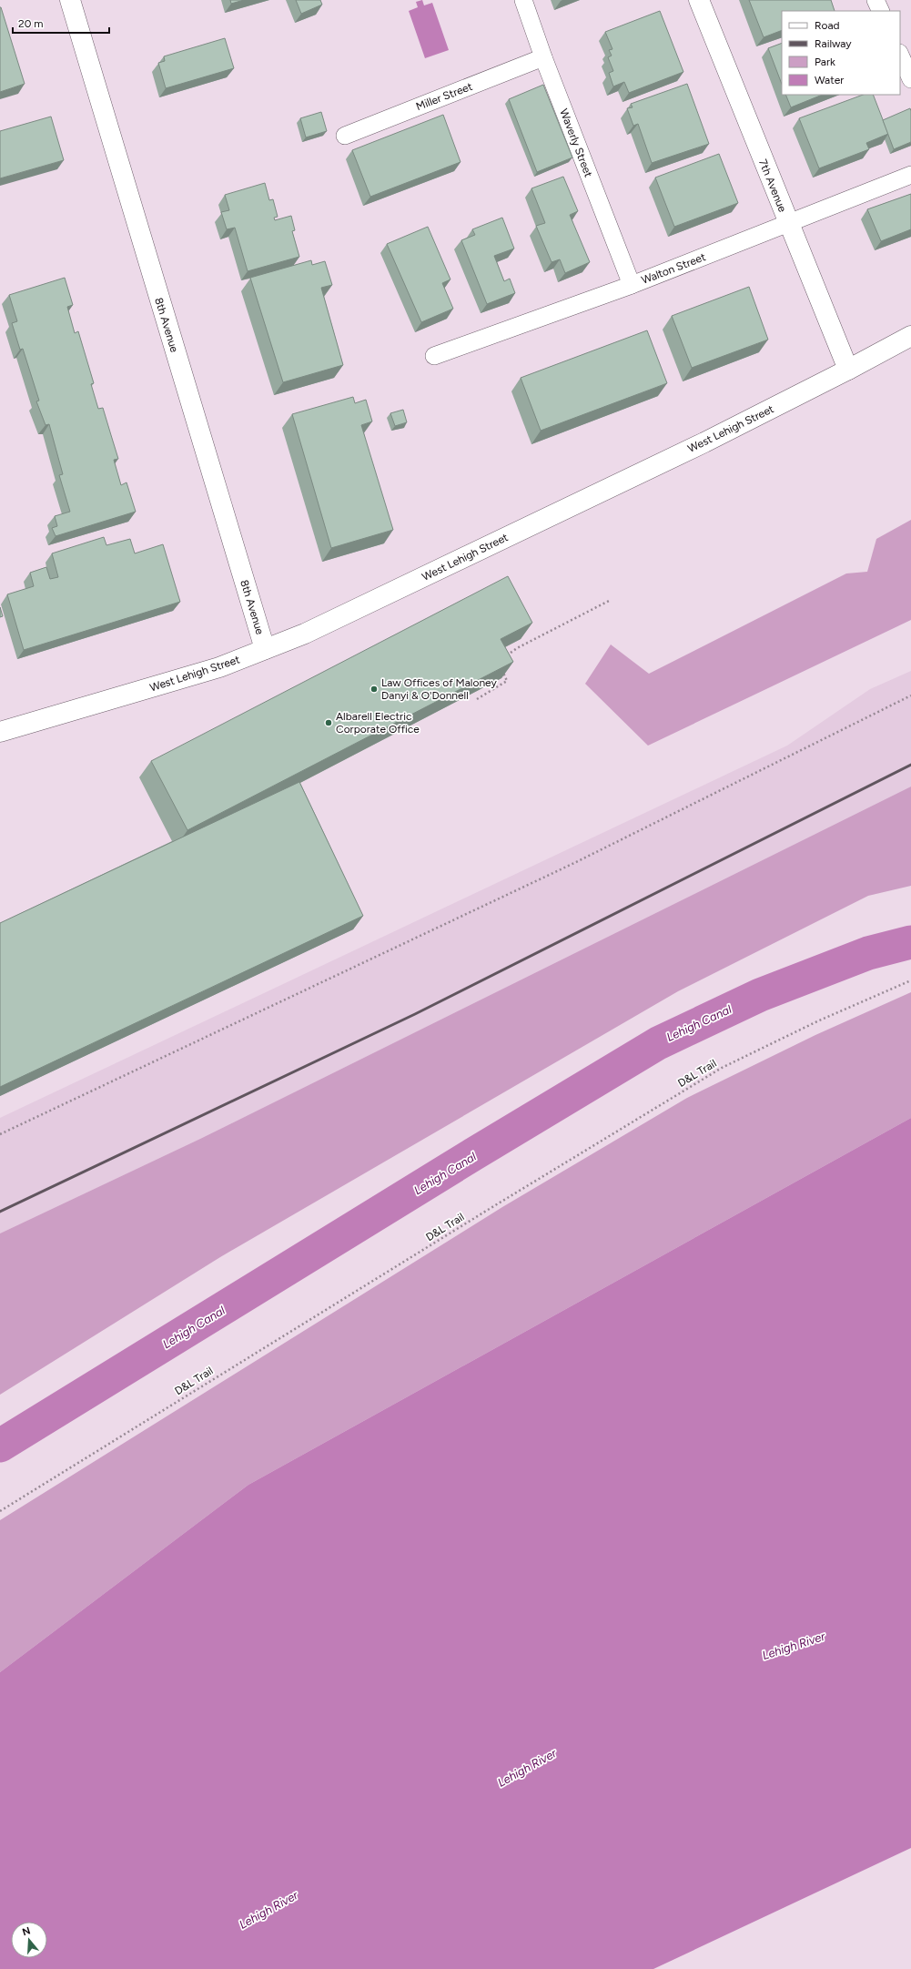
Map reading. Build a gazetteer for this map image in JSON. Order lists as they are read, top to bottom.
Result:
{
  "streets": {
    "street": ["7th Avenue", "8th Avenue", "West Lehigh Street"],
    "lane": ["Miller Street", "Waverly Street", "Walton Street"],
    "path": ["D&L Trail"]
  },
  "crossings": [
    ["Miller Street", "Waverly Street"],
    ["Waverly Street", "Walton Street"],
    ["7th Avenue", "Walton Street"],
    ["7th Avenue", "West Lehigh Street"],
    ["8th Avenue", "West Lehigh Street"]
  ],
  "water": ["Lehigh Canal", "Lehigh River"],
  "places": ["Law Offices of Maloney Danyi & O'Donnell", "Albarell Electric Corporate Office"],
  "legend": [
    "Road",
    "Railway",
    "Park",
    "Water"
  ],
  "scale_bar": "20 m",
  "north": "top"
}
